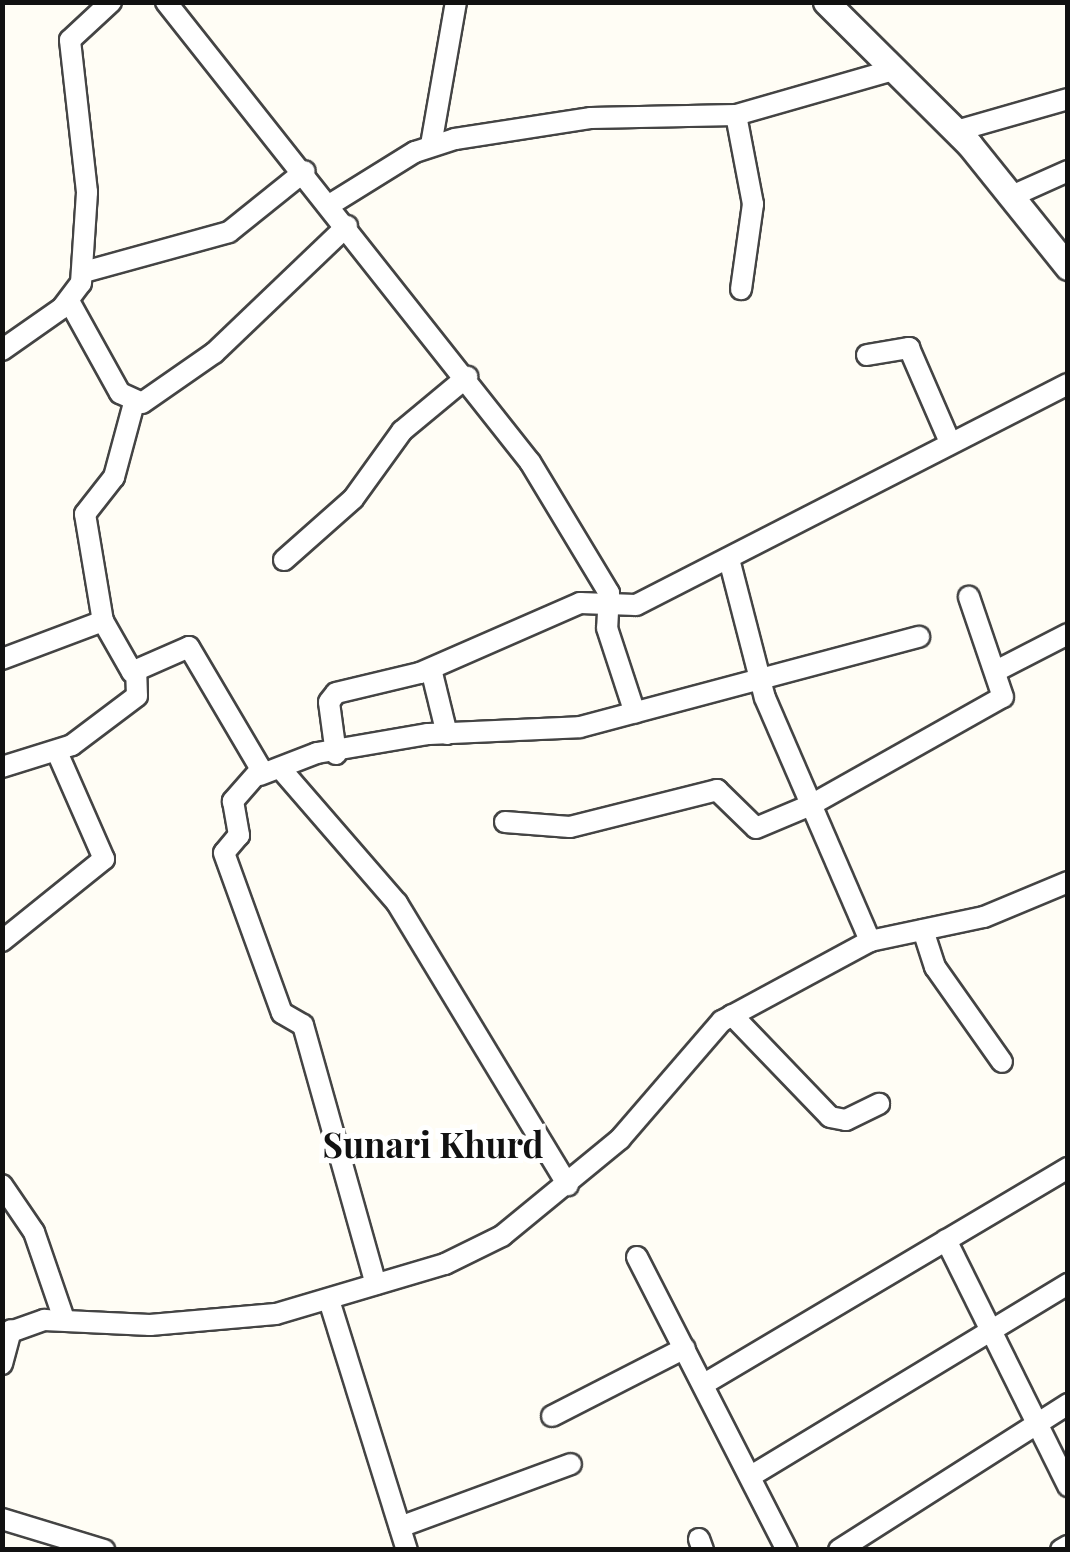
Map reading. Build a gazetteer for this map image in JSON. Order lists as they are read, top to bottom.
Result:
{
  "districts": ["Sunari Khurd"]
}
